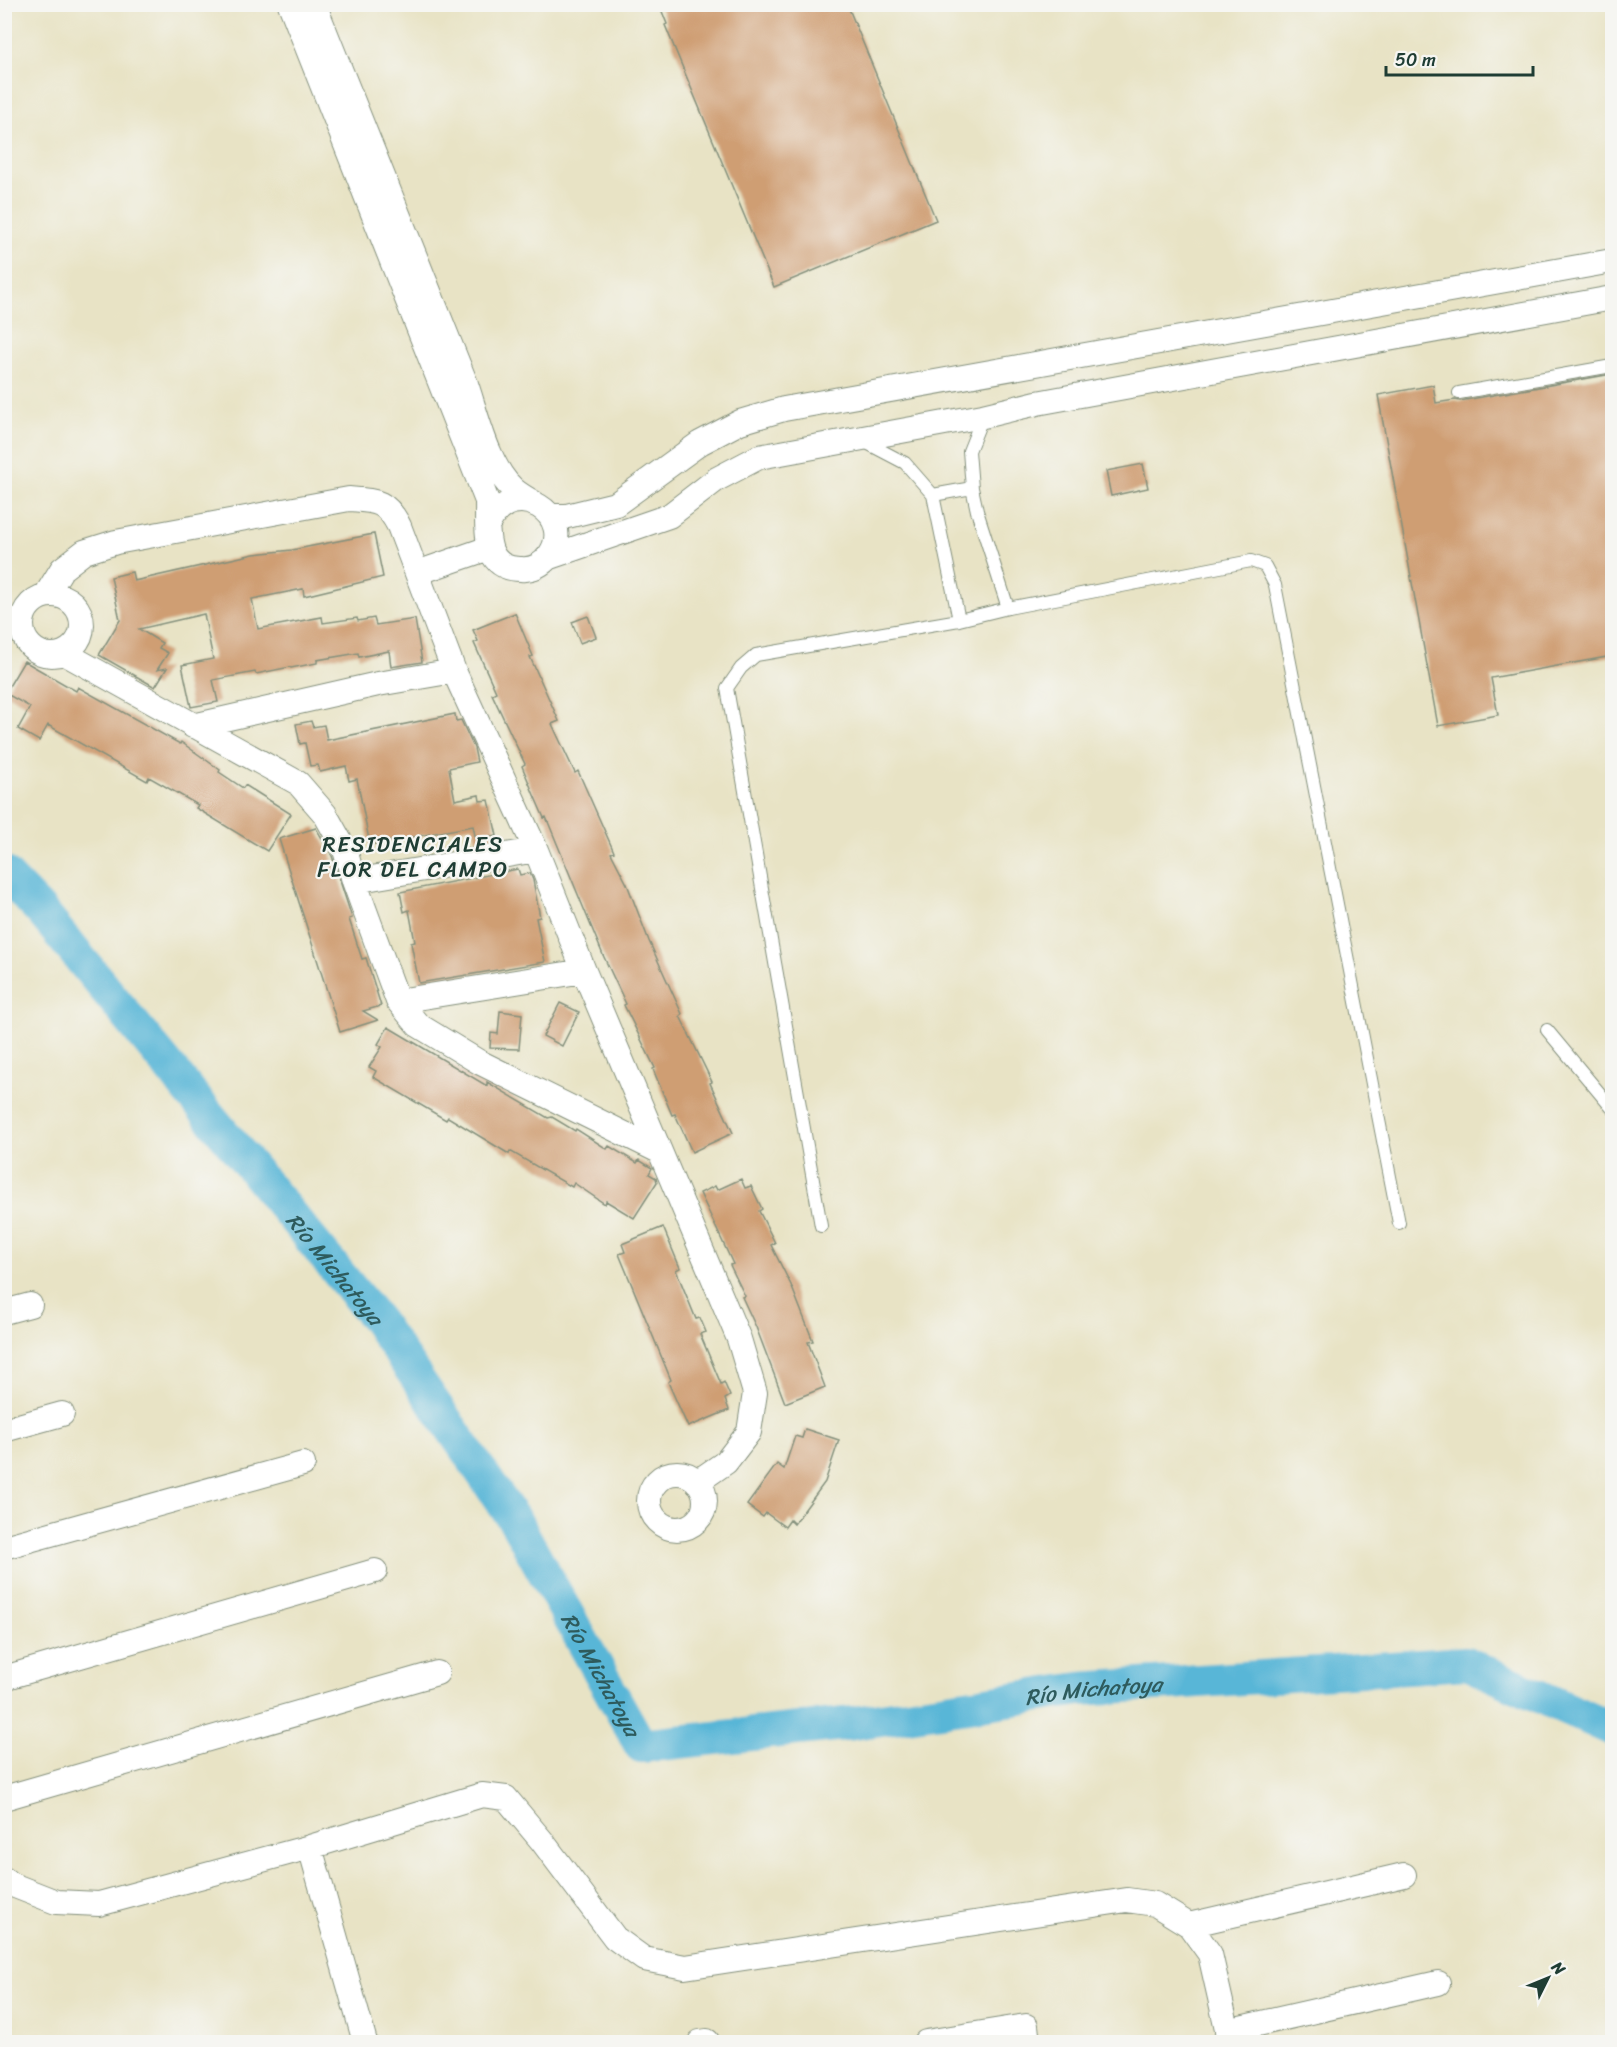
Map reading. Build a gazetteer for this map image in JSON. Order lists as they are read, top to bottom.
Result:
{
  "districts": ["RESIDENCIALES FLOR DEL CAMPO"],
  "water": ["Río Michatoya"],
  "scale_bar": "50 m",
  "north": "top right"
}
